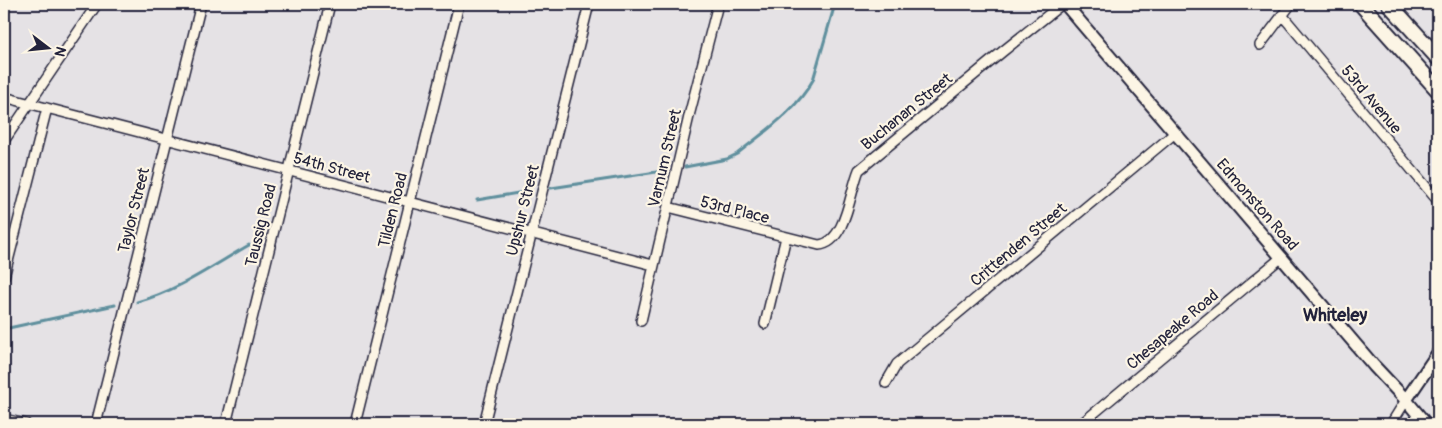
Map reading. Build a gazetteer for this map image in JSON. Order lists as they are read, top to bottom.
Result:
{
  "streets": {
    "street": [
      "53rd Avenue",
      "Buchanan Street",
      "Varnum Street",
      "54th Street",
      "Edmonston Road",
      "53rd Place",
      "Taylor Street",
      "Tilden Road",
      "Upshur Street",
      "Taussig Road",
      "Crittenden Street",
      "Chesapeake Road"
    ]
  },
  "crossings": [
    ["Buchanan Street", "Edmonston Road"],
    ["Buchanan Street", "53rd Place"],
    ["Varnum Street", "54th Street"],
    ["Varnum Street", "53rd Place"],
    ["54th Street", "Taylor Street"],
    ["54th Street", "Tilden Road"],
    ["54th Street", "Upshur Street"],
    ["54th Street", "Taussig Road"],
    ["Edmonston Road", "Crittenden Street"],
    ["Edmonston Road", "Chesapeake Road"]
  ],
  "districts": ["Whiteley"],
  "north": "right"
}
